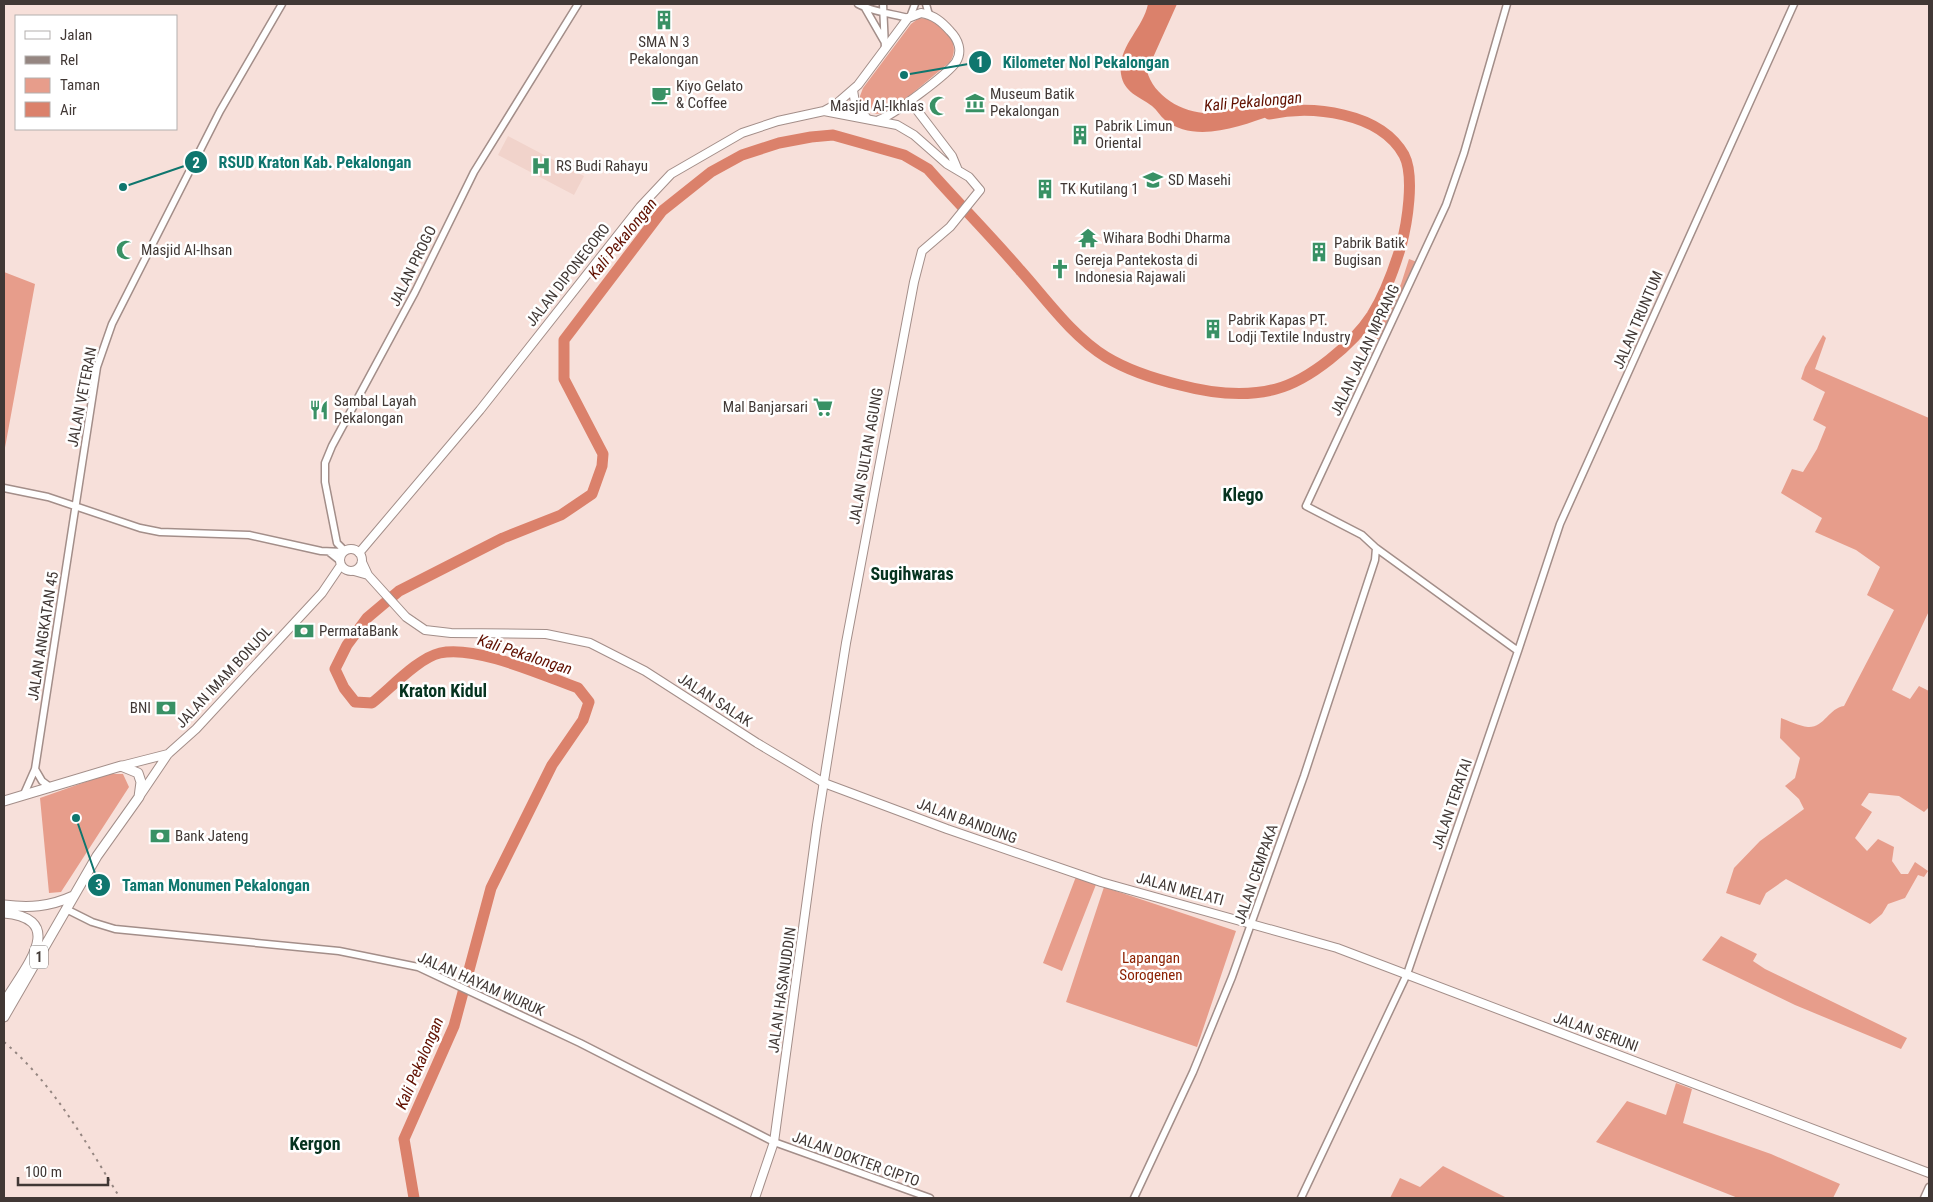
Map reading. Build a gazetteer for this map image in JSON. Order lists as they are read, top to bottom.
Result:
{
  "streets": {
    "highway": ["1"],
    "main road": [
      "JALAN DIPONEGORO",
      "JALAN SULTAN AGUNG",
      "JALAN IMAM BONJOL",
      "JALAN SALAK",
      "JALAN BANDUNG",
      "JALAN MELATI",
      "JALAN HASANUDDIN",
      "JALAN SERUNI"
    ],
    "street": [
      "JALAN PROGO",
      "JALAN TRUNTUM",
      "JALAN JALAN MPRANG",
      "JALAN VETERAN",
      "JALAN ANGKATAN 45",
      "JALAN TERATAI",
      "JALAN CEMPAKA",
      "JALAN HAYAM WURUK",
      "JALAN DOKTER CIPTO"
    ]
  },
  "crossings": [
    ["JALAN TRUNTUM", "JALAN TERATAI"],
    ["JALAN JALAN MPRANG", "JALAN CEMPAKA"],
    ["JALAN VETERAN", "JALAN ANGKATAN 45"],
    ["JALAN SULTAN AGUNG", "JALAN SALAK"],
    ["JALAN SULTAN AGUNG", "JALAN BANDUNG"],
    ["JALAN SULTAN AGUNG", "JALAN HASANUDDIN"],
    ["JALAN IMAM BONJOL", "1"],
    ["JALAN SALAK", "JALAN BANDUNG"],
    ["JALAN SALAK", "JALAN HASANUDDIN"],
    ["JALAN TERATAI", "JALAN SERUNI"],
    ["JALAN BANDUNG", "JALAN MELATI"],
    ["JALAN BANDUNG", "JALAN HASANUDDIN"],
    ["JALAN CEMPAKA", "JALAN MELATI"],
    ["JALAN CEMPAKA", "JALAN SERUNI"],
    ["JALAN MELATI", "JALAN SERUNI"],
    ["1", "JALAN HAYAM WURUK"],
    ["JALAN HAYAM WURUK", "JALAN HASANUDDIN"],
    ["JALAN HAYAM WURUK", "JALAN DOKTER CIPTO"],
    ["JALAN HASANUDDIN", "JALAN DOKTER CIPTO"]
  ],
  "districts": [
    "Klego",
    "Sugihwaras",
    "Kraton Kidul",
    "Kergon"
  ],
  "water": ["Kali Pekalongan"],
  "parks": ["Lapangan Sorogenen"],
  "places": {
    "building": [
      "SMA N 3 Pekalongan",
      "Pabrik Limun Oriental",
      "TK Kutilang 1",
      "Pabrik Batik Bugisan",
      "Pabrik Kapas PT. Lodji Textile Industry"
    ],
    "other": ["Kilometer Nol Pekalongan", "RSUD Kraton Kab. Pekalongan", "Taman Monumen Pekalongan"],
    "cafe": ["Kiyo Gelato & Coffee"],
    "museum": ["Museum Batik Pekalongan"],
    "mosque": ["Masjid Al-Ikhlas", "Masjid Al-Ihsan"],
    "hospital": ["RS Budi Rahayu"],
    "school or university": ["SD Masehi"],
    "temple": ["Wihara Bodhi Dharma"],
    "church": ["Gereja Pantekosta di Indonesia Rajawali"],
    "supermarket": ["Mal Banjarsari"],
    "restaurant": ["Sambal Layah Pekalongan"],
    "bank": ["PermataBank", "BNI", "Bank Jateng"]
  },
  "legend": [
    "Jalan",
    "Rel",
    "Taman",
    "Air"
  ],
  "scale_bar": "100 m"
}
